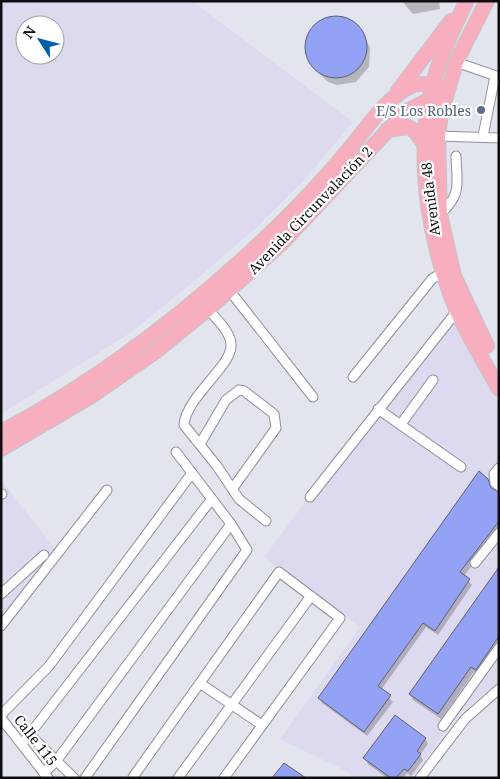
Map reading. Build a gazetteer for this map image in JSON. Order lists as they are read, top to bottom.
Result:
{
  "streets": {
    "highway": ["Avenida 48", "Avenida Circunvalación 2"],
    "street": ["Calle 115"]
  },
  "crossings": [
    ["Avenida 48", "Avenida Circunvalación 2"]
  ],
  "places": ["E/S Los Robles"],
  "north": "top left"
}
